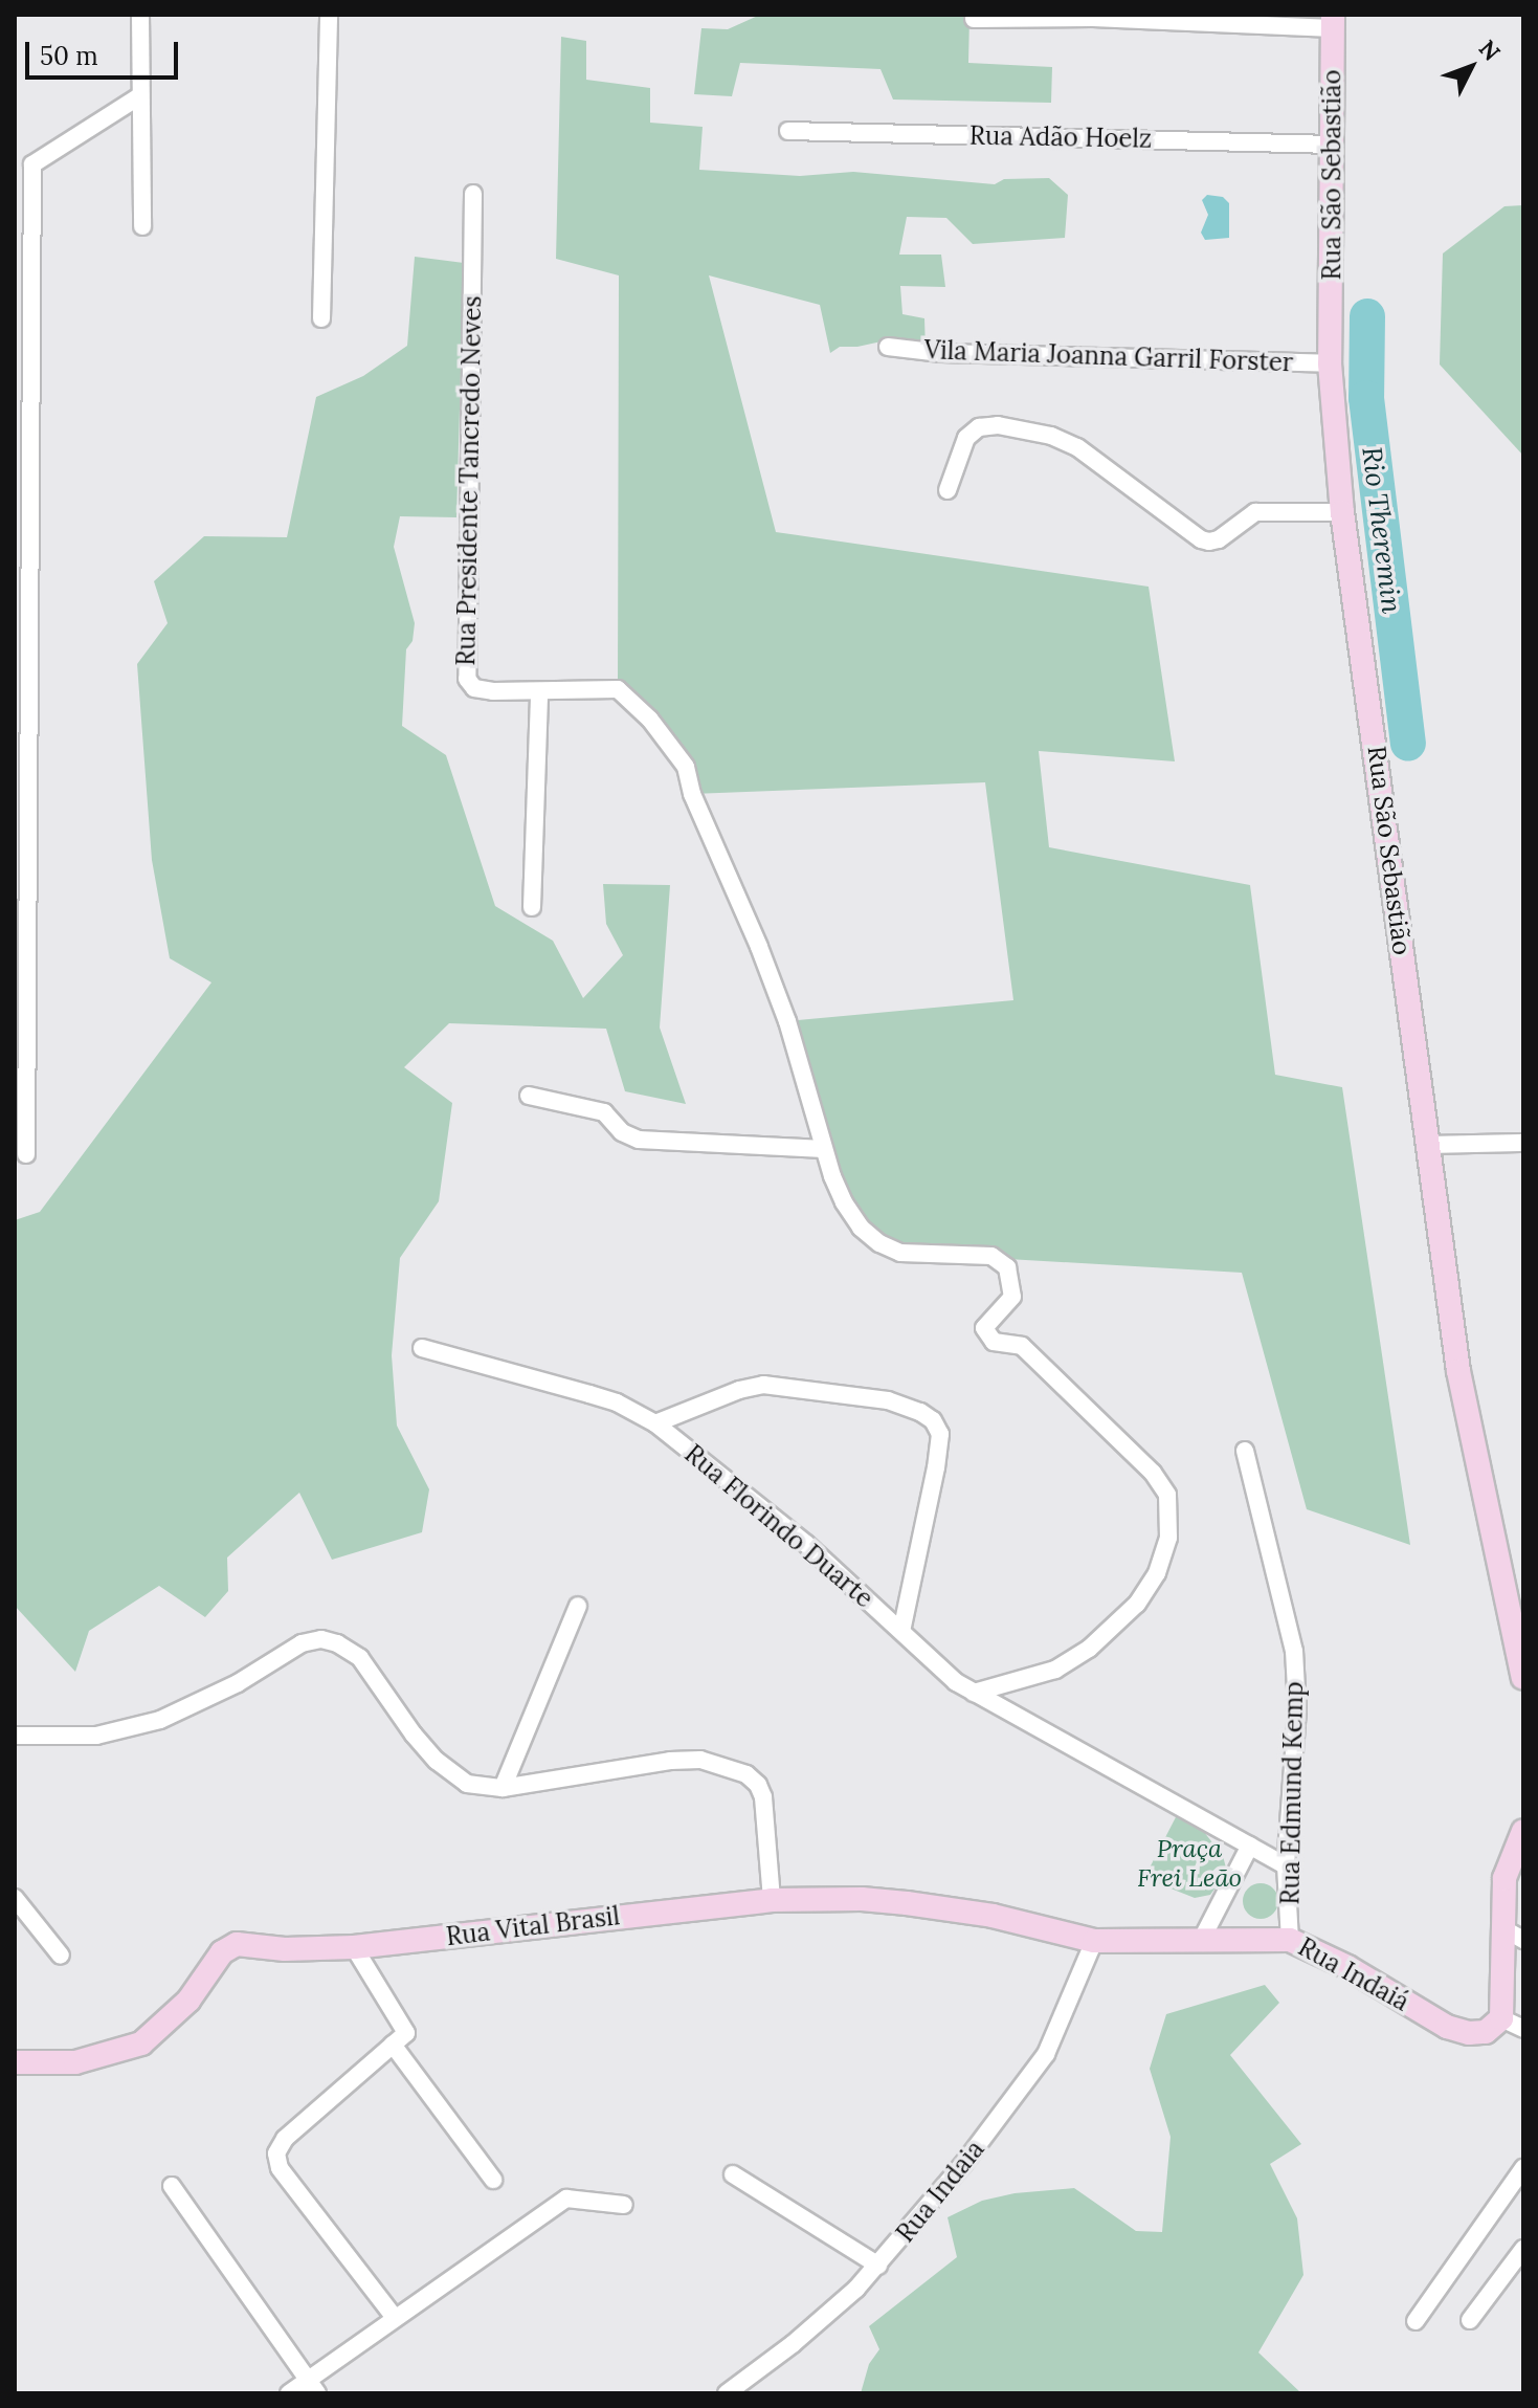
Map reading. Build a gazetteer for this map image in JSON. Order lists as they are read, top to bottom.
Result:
{
  "streets": {
    "street": [
      "Rua Adão Hoelz",
      "Rua São Sebastião",
      "Vila Maria Joanna Garril Forster",
      "Rua Presidente Tancredo Neves",
      "Rua Florindo Duarte",
      "Rua Edmund Kemp",
      "Rua Vital Brasil",
      "Rua Indaiá",
      "Rua Indaia"
    ]
  },
  "crossings": [
    ["Rua Adão Hoelz", "Rua São Sebastião"],
    ["Rua São Sebastião", "Vila Maria Joanna Garril Forster"],
    ["Rua Presidente Tancredo Neves", "Rua Florindo Duarte"],
    ["Rua Florindo Duarte", "Rua Edmund Kemp"],
    ["Rua Edmund Kemp", "Rua Indaiá"],
    ["Rua Vital Brasil", "Rua Indaiá"],
    ["Rua Vital Brasil", "Rua Indaia"],
    ["Rua Indaiá", "Rua Indaia"]
  ],
  "water": ["Rio Theremin"],
  "parks": ["Praça Frei Leão"],
  "scale_bar": "50 m",
  "north": "top right"
}
